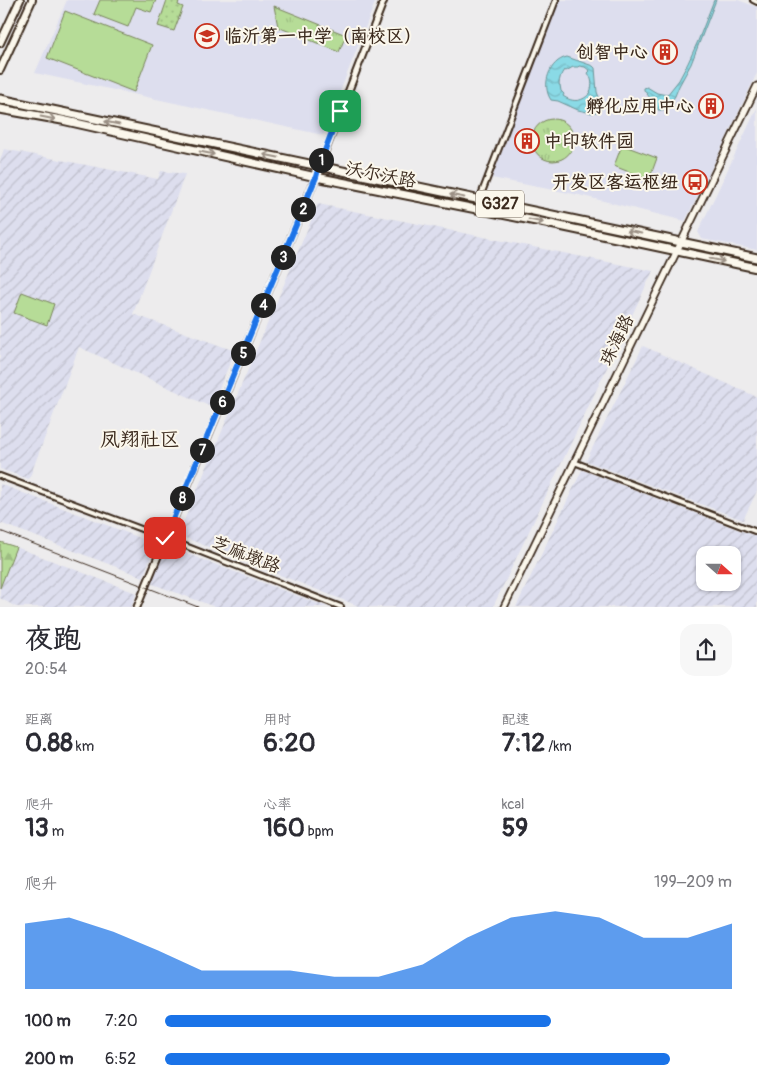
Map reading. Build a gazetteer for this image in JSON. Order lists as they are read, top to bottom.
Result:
{
  "streets": {
    "highway": ["沃尔沃路", "G327"],
    "main road": ["珠海路"],
    "street": ["芝麻墩路"]
  },
  "crossings": [
    ["沃尔沃路", "珠海路"]
  ],
  "districts": ["凤翔社区"],
  "places": {
    "school or university": ["临沂第一中学（南校区）"],
    "building": ["创智中心", "孵化应用中心", "中印软件园"],
    "bus stop": ["开发区客运枢纽"]
  },
  "north": "right",
  "page": {
    "pins": [
      "1",
      "2",
      "3",
      "4",
      "5",
      "6",
      "7",
      "8"
    ],
    "heading": ["夜跑", "20:54"],
    "stats": [
      ["距离", "0.88 km"],
      ["用时", "6:20"],
      ["配速", "7:12 /km"],
      ["爬升", "13 m"],
      ["心率", "160 bpm"],
      ["kcal", "59"]
    ],
    "chart": ["爬升", "199–209 m"],
    "list": [
      {
        "name": "100 m",
        "note": "7:20"
      },
      {
        "name": "200 m",
        "note": "6:52"
      }
    ]
  }
}
